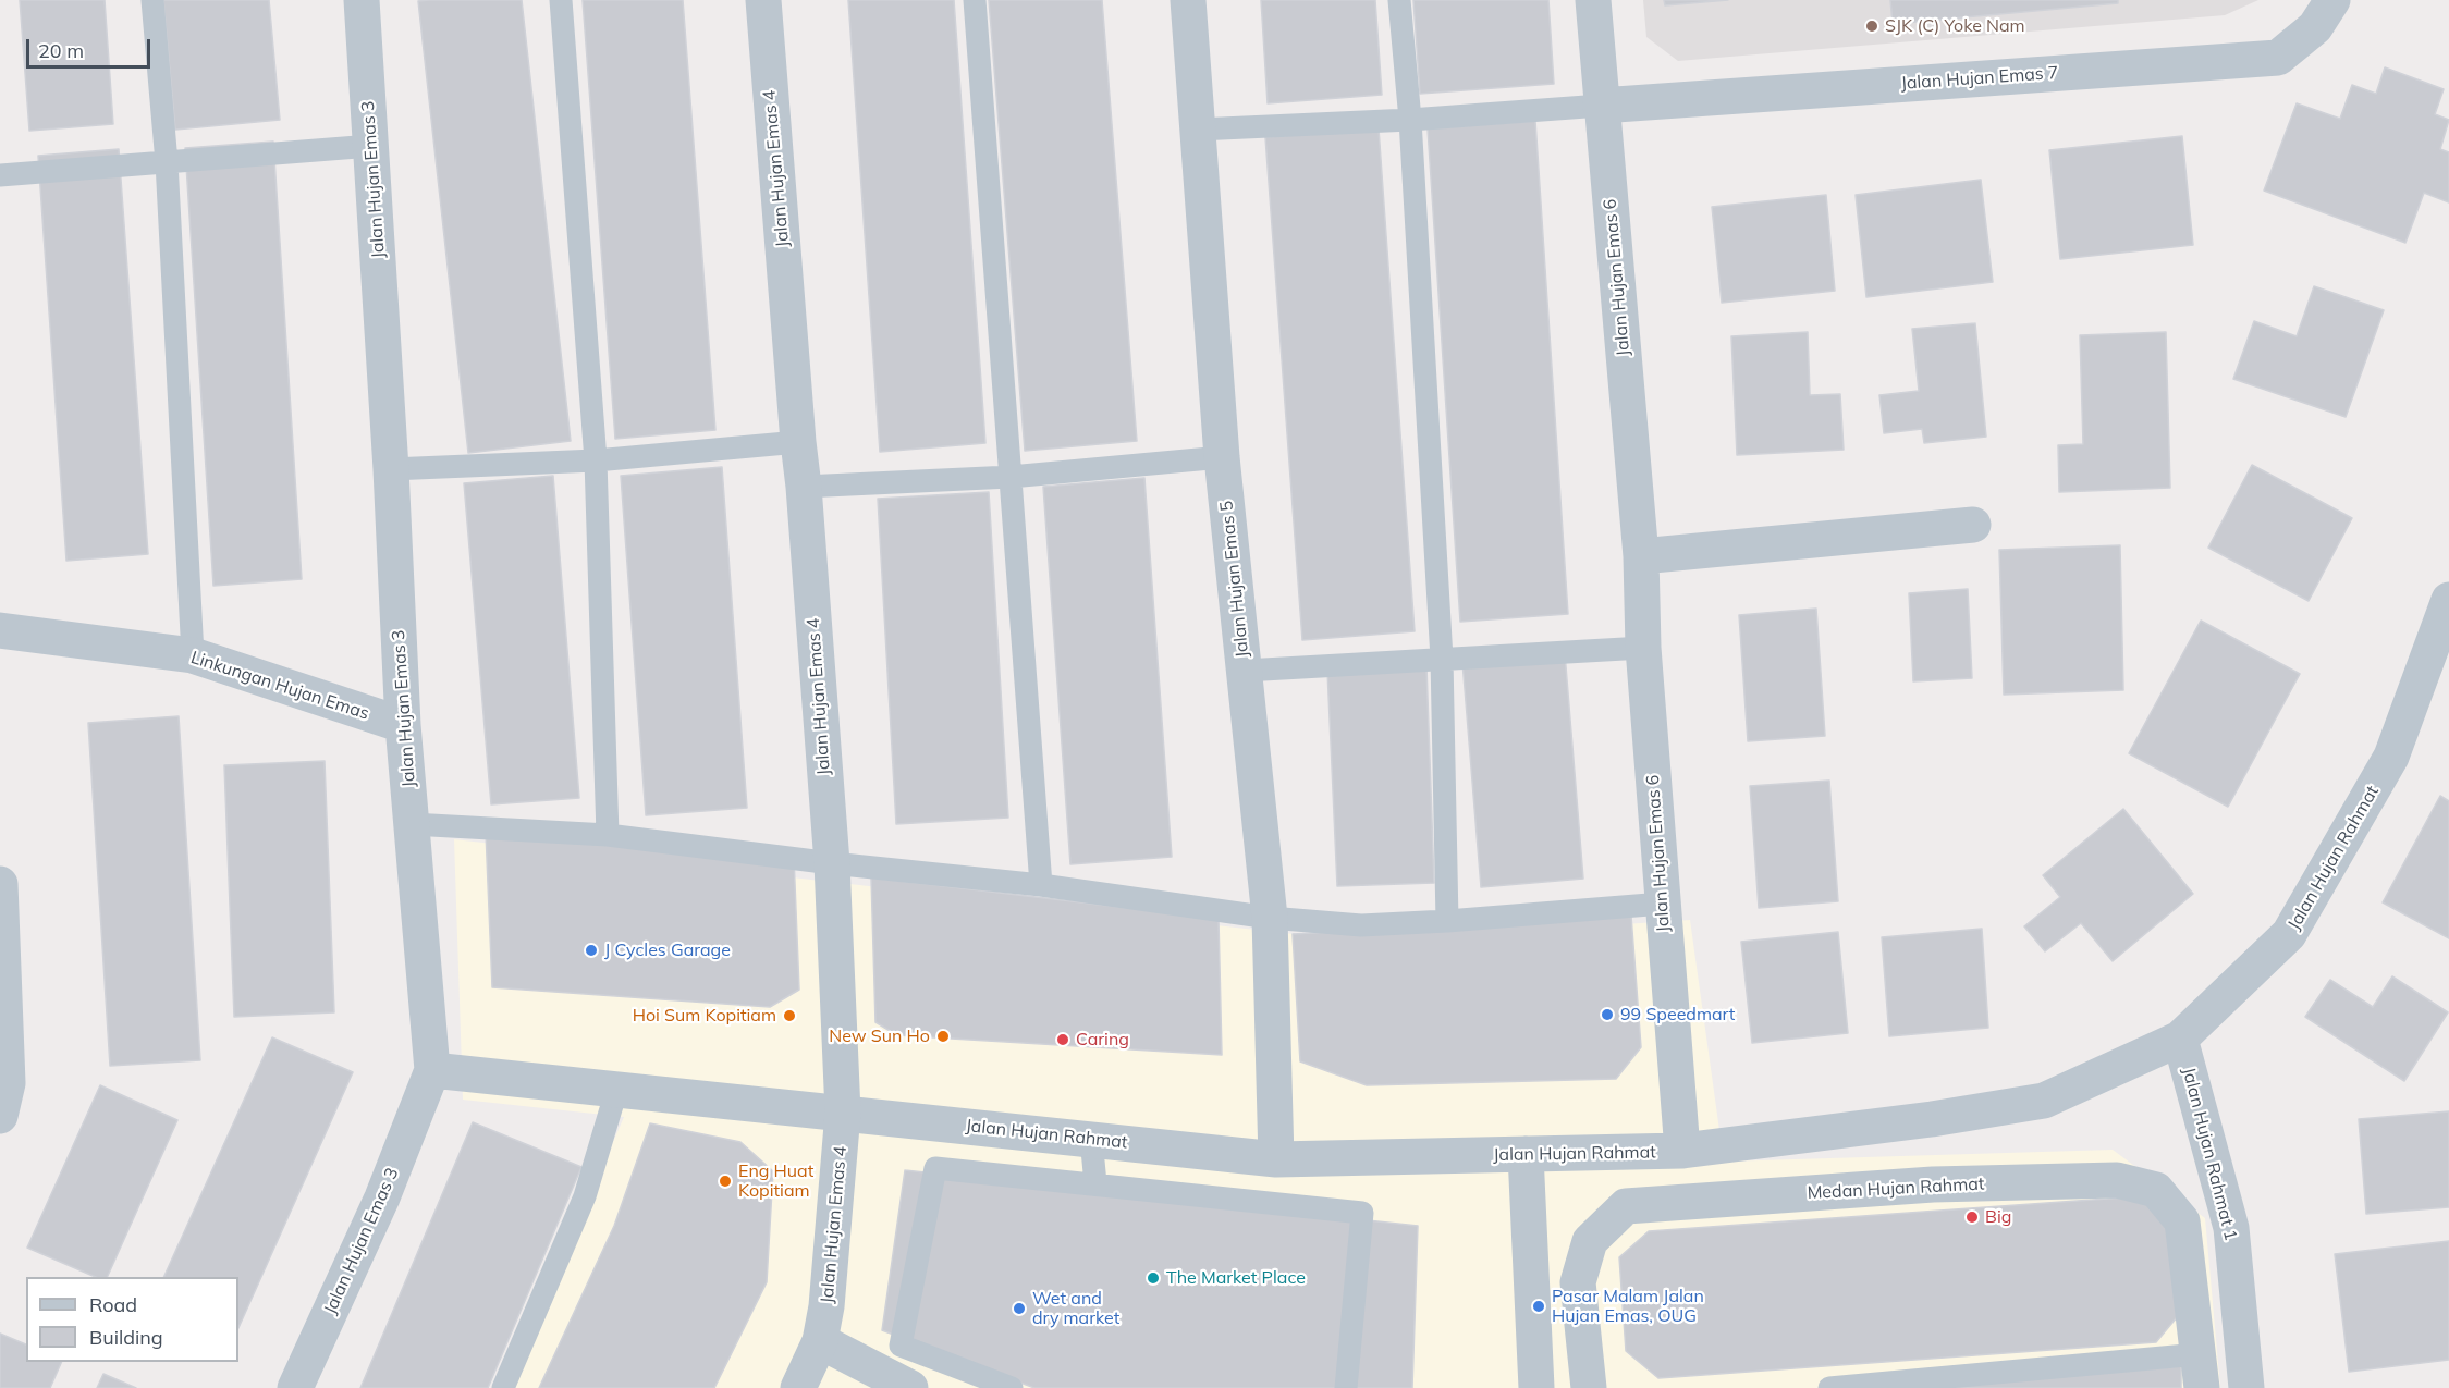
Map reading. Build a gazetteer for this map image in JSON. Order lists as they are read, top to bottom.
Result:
{
  "streets": {
    "street": [
      "Jalan Hujan Emas 7",
      "Jalan Hujan Emas 4",
      "Jalan Hujan Emas 3",
      "Jalan Hujan Emas 6",
      "Jalan Hujan Emas 5",
      "Linkungan Hujan Emas",
      "Jalan Hujan Rahmat",
      "Jalan Hujan Rahmat 1",
      "Medan Hujan Rahmat"
    ]
  },
  "crossings": [
    ["Jalan Hujan Emas 7", "Jalan Hujan Emas 6"],
    ["Jalan Hujan Emas 4", "Jalan Hujan Rahmat"],
    ["Jalan Hujan Emas 3", "Linkungan Hujan Emas"],
    ["Jalan Hujan Emas 3", "Jalan Hujan Rahmat"],
    ["Jalan Hujan Emas 6", "Jalan Hujan Rahmat"],
    ["Jalan Hujan Emas 5", "Jalan Hujan Rahmat"],
    ["Jalan Hujan Rahmat", "Jalan Hujan Rahmat 1"]
  ],
  "places": [
    "SJK (C) Yoke Nam",
    "J Cycles Garage",
    "99 Speedmart",
    "Hoi Sum Kopitiam",
    "New Sun Ho",
    "Caring",
    "Eng Huat Kopitiam",
    "Big",
    "The Market Place",
    "Pasar Malam Jalan Hujan Emas, OUG",
    "Wet and dry market"
  ],
  "legend": ["Road", "Building"],
  "scale_bar": "20 m"
}
